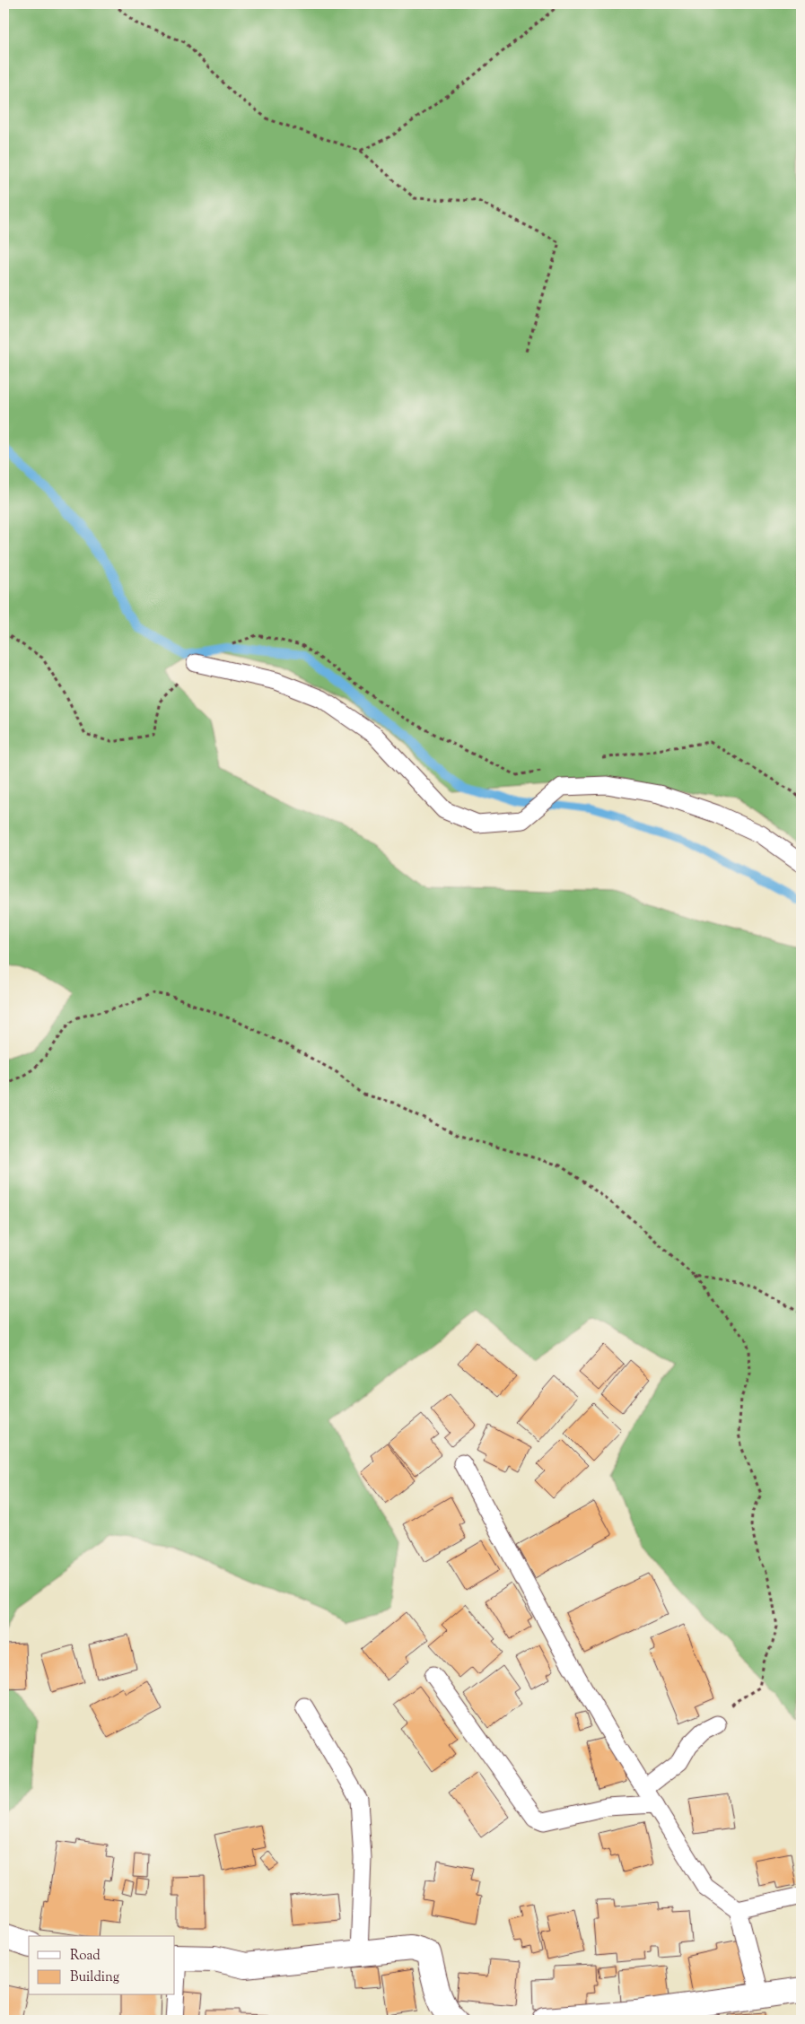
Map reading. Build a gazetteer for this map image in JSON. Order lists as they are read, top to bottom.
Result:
{
  "legend": ["Road", "Building"]
}
